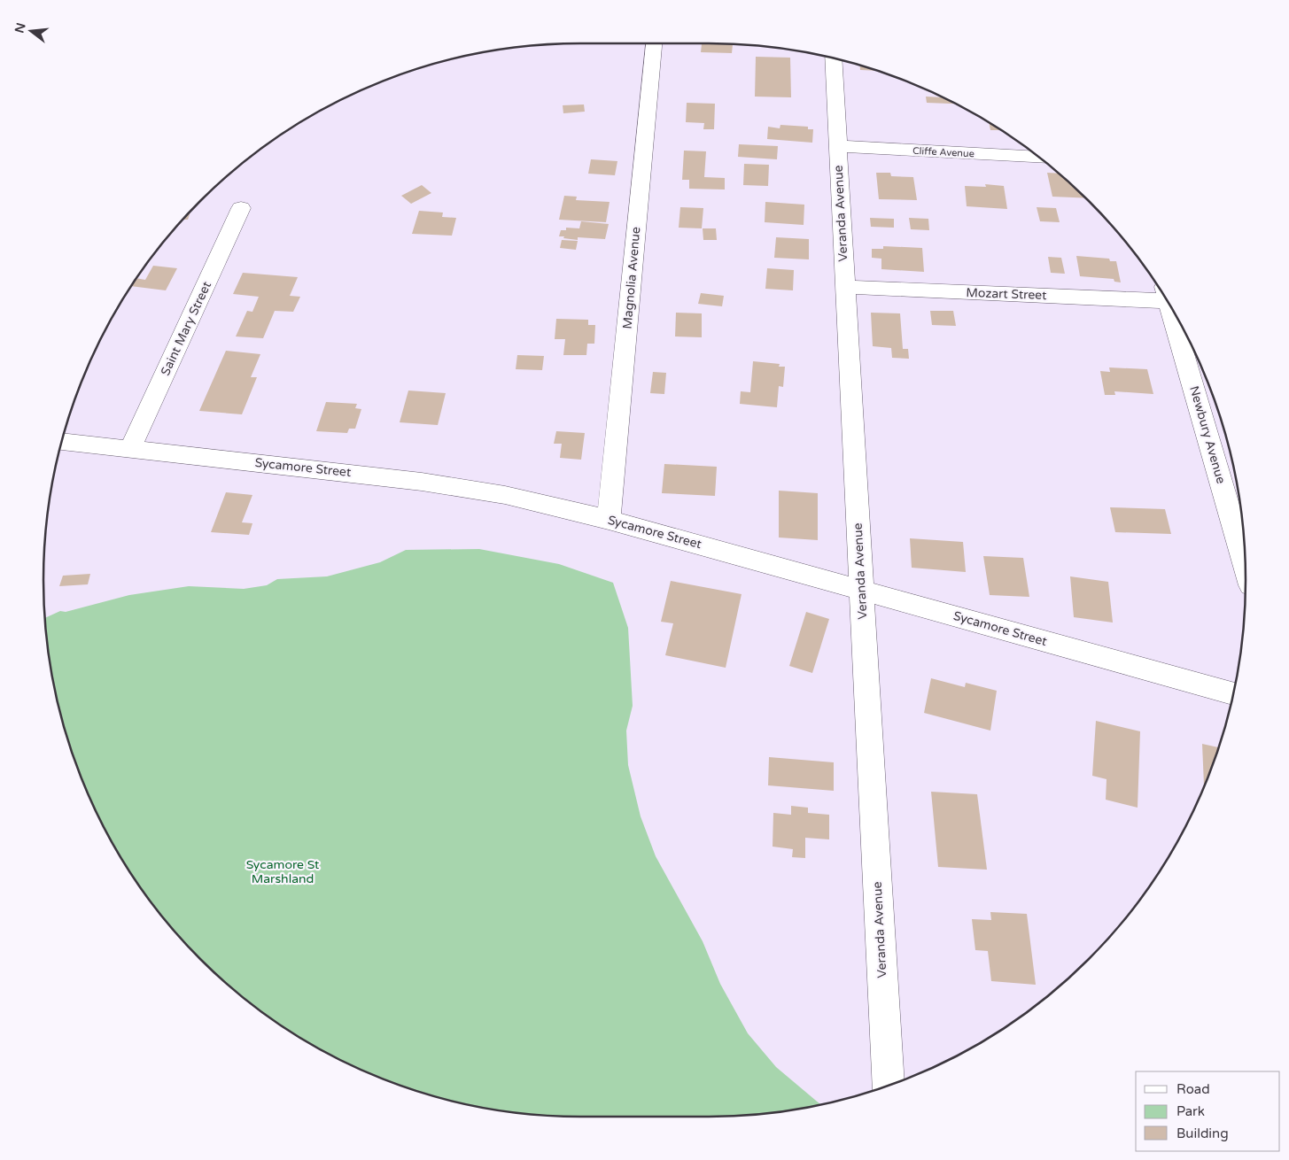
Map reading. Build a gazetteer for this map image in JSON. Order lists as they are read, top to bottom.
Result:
{
  "streets": {
    "street": [
      "Cliffe Avenue",
      "Veranda Avenue",
      "Magnolia Avenue",
      "Mozart Street",
      "Saint Mary Street",
      "Newbury Avenue",
      "Sycamore Street"
    ]
  },
  "crossings": [
    ["Cliffe Avenue", "Veranda Avenue"],
    ["Veranda Avenue", "Mozart Street"],
    ["Veranda Avenue", "Sycamore Street"],
    ["Magnolia Avenue", "Sycamore Street"],
    ["Saint Mary Street", "Sycamore Street"]
  ],
  "parks": ["Sycamore St Marshland"],
  "legend": ["Road", "Park", "Building"],
  "north": "left"
}
